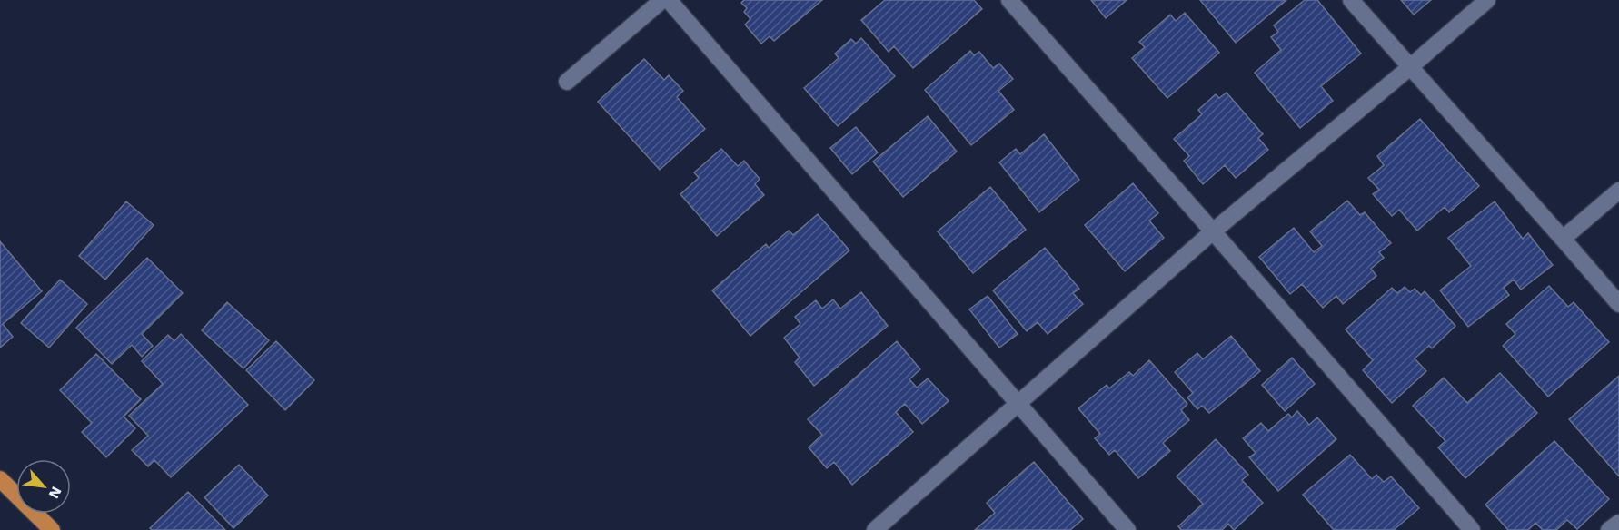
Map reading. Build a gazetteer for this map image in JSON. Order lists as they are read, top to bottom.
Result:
{
  "north": "bottom right"
}
